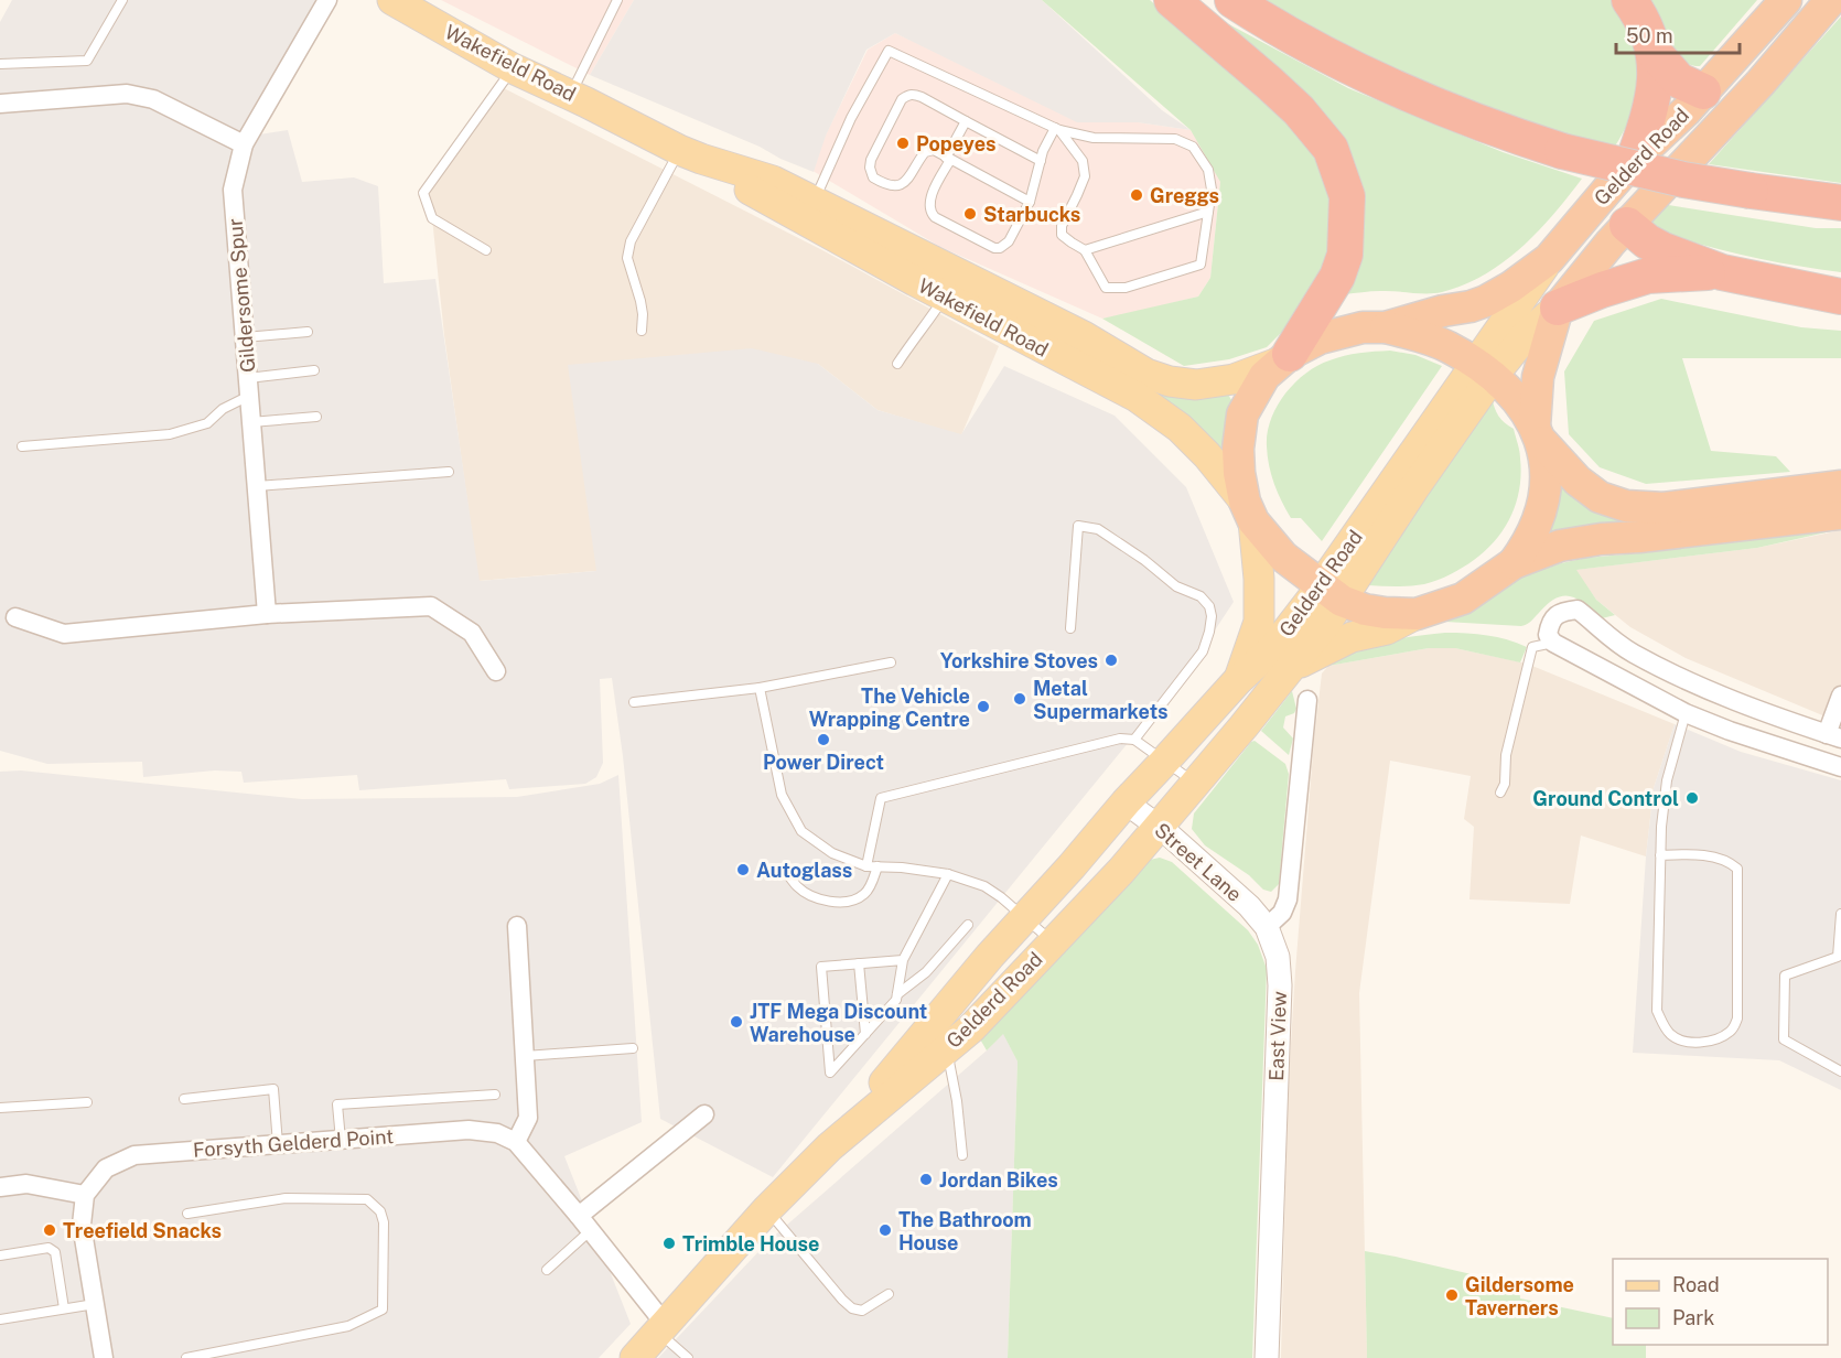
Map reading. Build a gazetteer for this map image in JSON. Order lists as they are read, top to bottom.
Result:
{
  "streets": {
    "highway": ["Gelderd Road"],
    "main road": ["Wakefield Road"],
    "street": [
      "Gildersome Spur",
      "Street Lane",
      "East View",
      "Forsyth Gelderd Point"
    ]
  },
  "crossings": [
    ["Gelderd Road", "Street Lane"],
    ["Street Lane", "East View"]
  ],
  "places": [
    "Popeyes",
    "Greggs",
    "Starbucks",
    "Yorkshire Stoves",
    "Metal Supermarkets",
    "The Vehicle Wrapping Centre",
    "Power Direct",
    "Ground Control",
    "Autoglass",
    "JTF Mega Discount Warehouse",
    "Jordan Bikes",
    "Treefield Snacks",
    "The Bathroom House",
    "Trimble House",
    "Gildersome Taverners"
  ],
  "legend": ["Road", "Park"],
  "scale_bar": "50 m"
}
